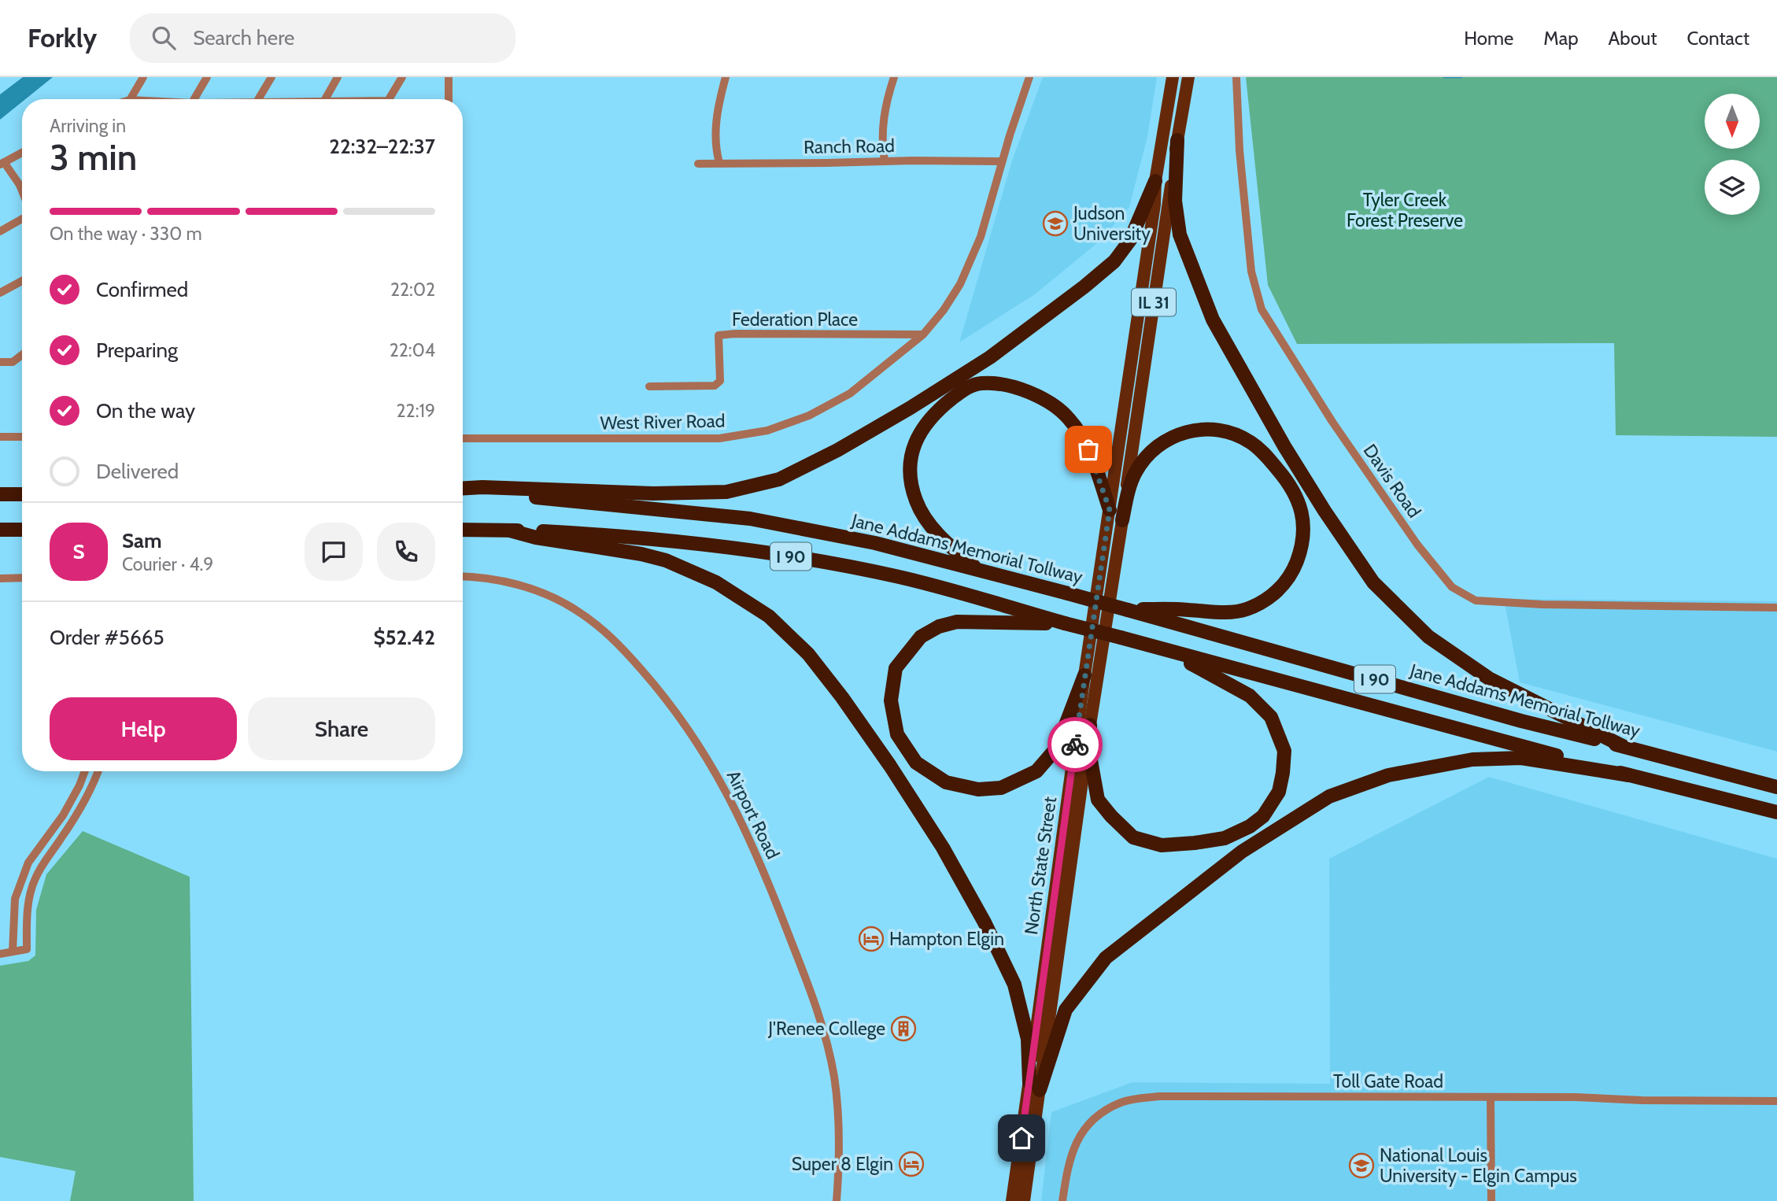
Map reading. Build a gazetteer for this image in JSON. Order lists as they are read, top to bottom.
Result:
{
  "streets": {
    "highway": ["Jane Addams Memorial Tollway", "I 90"],
    "main road": ["IL 31", "North State Street"],
    "street": [
      "Ranch Road",
      "Federation Place",
      "West River Road",
      "Davis Road",
      "Airport Road",
      "Toll Gate Road"
    ]
  },
  "crossings": [
    ["Ranch Road", "West River Road"],
    ["Federation Place", "West River Road"]
  ],
  "parks": ["Tyler Creek Forest Preserve"],
  "places": {
    "school or university": ["Judson University", "National Louis University - Elgin Campus"],
    "hotel": ["Hampton Elgin", "Super 8 Elgin"],
    "building": ["J'Renee College"]
  },
  "north": "bottom",
  "page": {
    "header": "Forkly",
    "search": "Search here",
    "nav": [
      "Home",
      "Map",
      "About",
      "Contact"
    ],
    "heading": ["3 min", "Arriving in", "22:32–22:37"],
    "panel": [
      "Sam",
      "Courier · 4.9",
      "Order #5665",
      "$52.42"
    ],
    "bar": "On the way · 330 m",
    "list": [
      ["Confirmed", "22:02"],
      ["Preparing", "22:04"],
      ["On the way", "22:19"],
      "Delivered"
    ],
    "round": "S",
    "buttons": ["Help", "Share"]
  }
}
